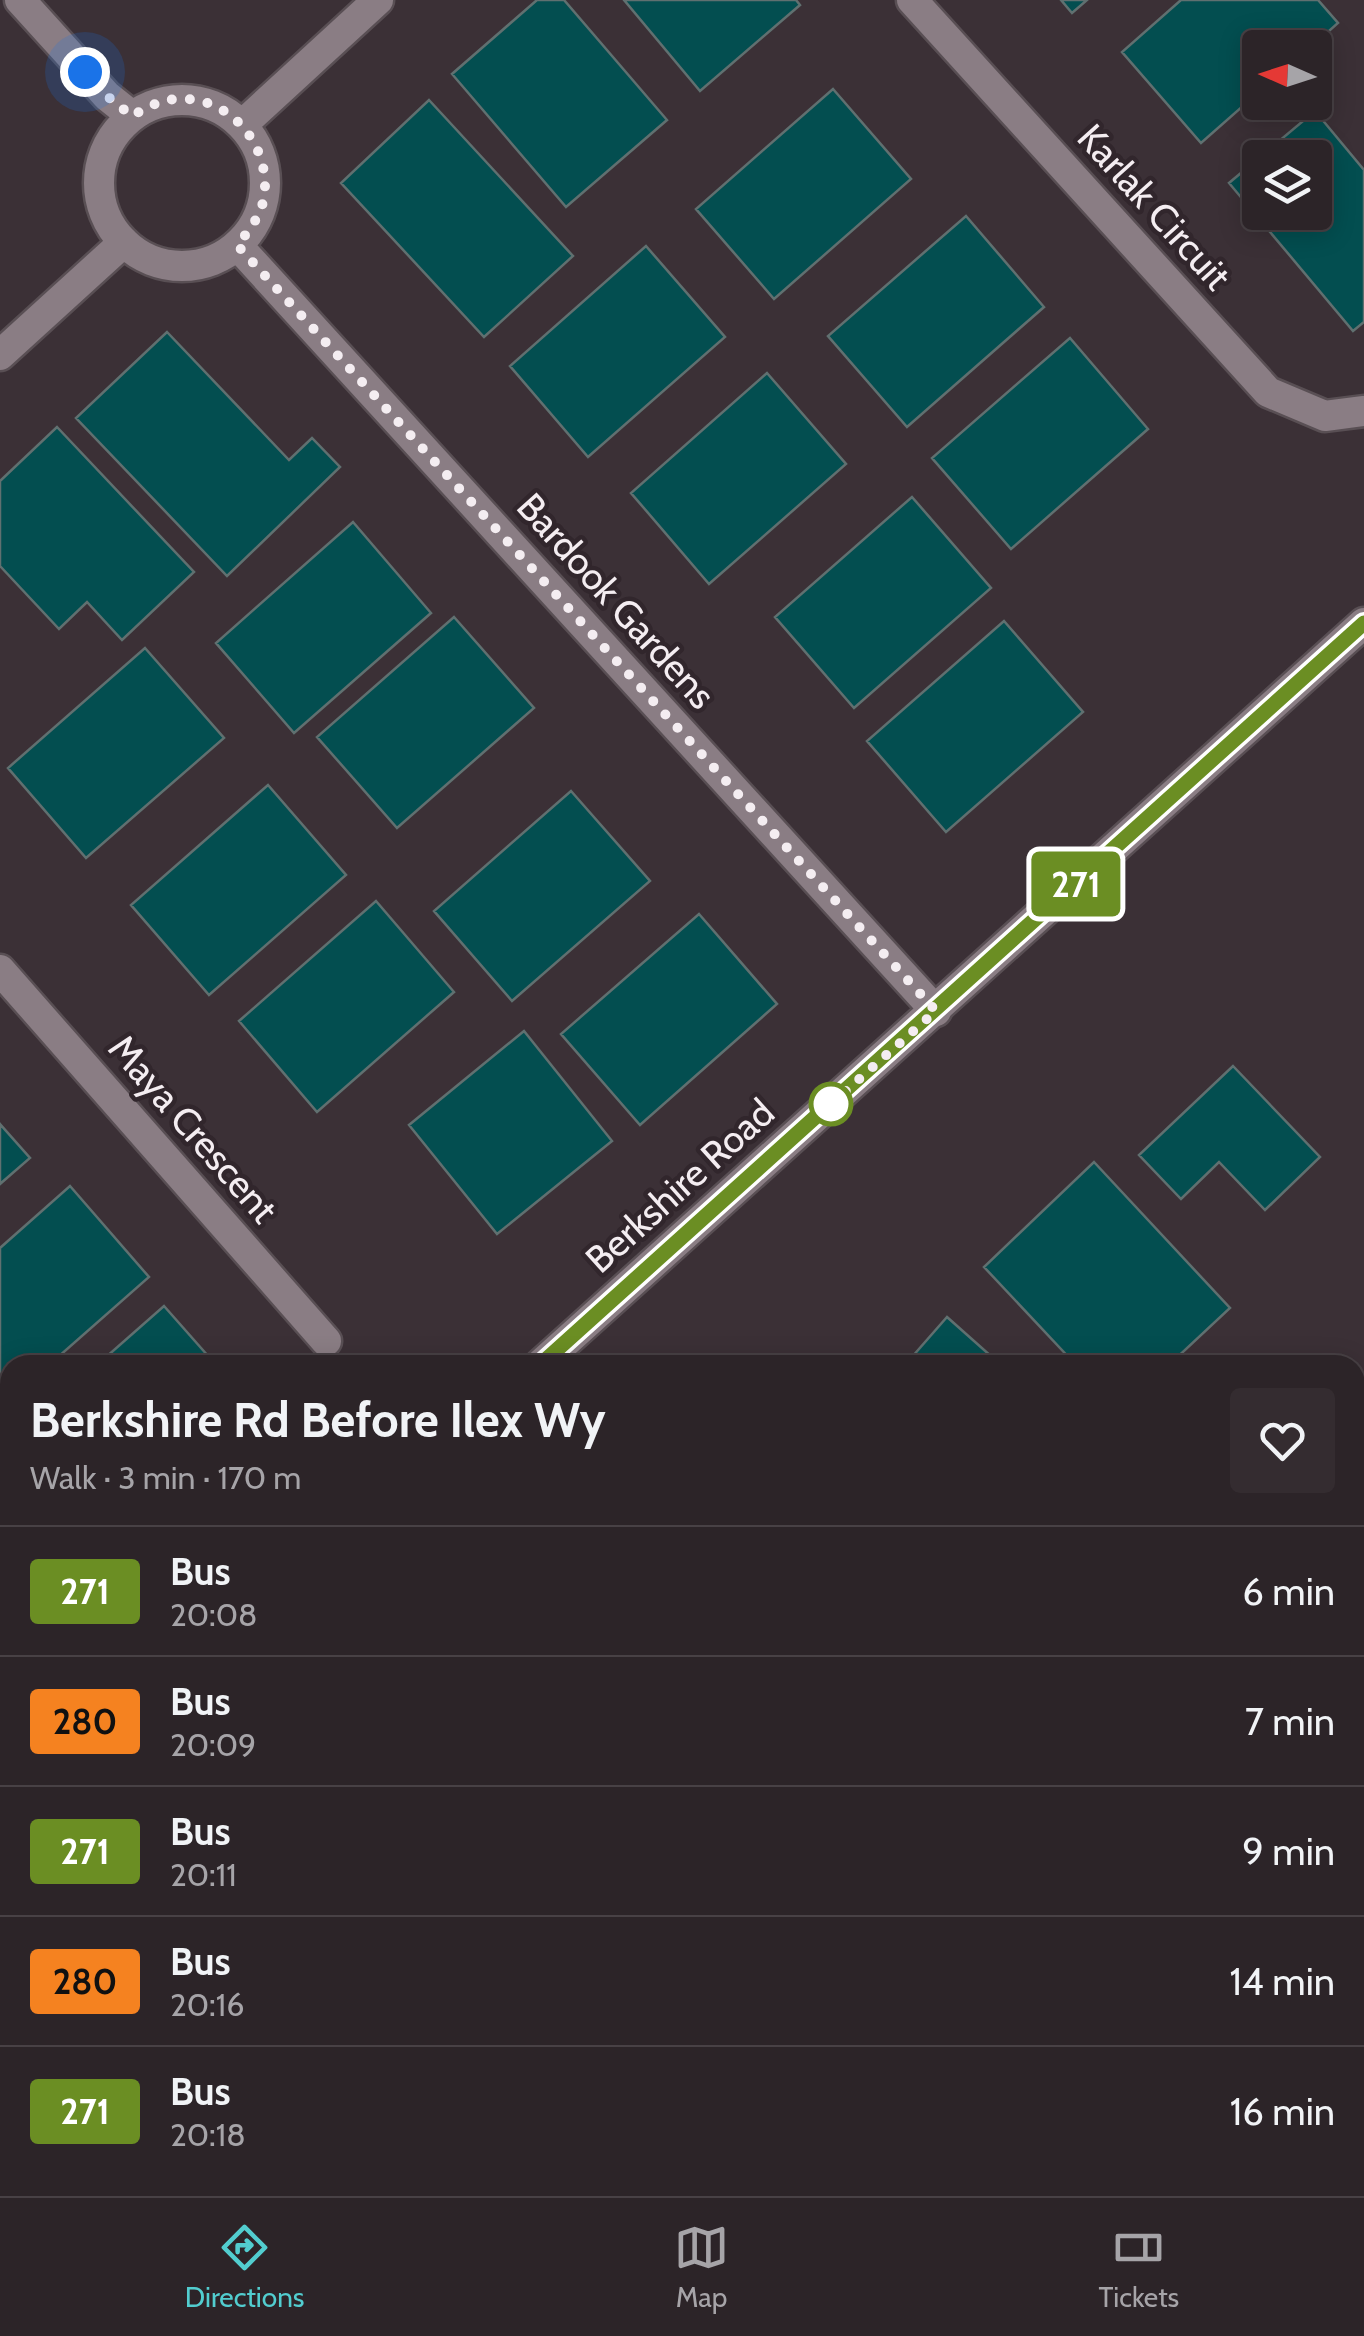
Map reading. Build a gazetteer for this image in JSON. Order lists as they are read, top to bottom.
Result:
{
  "streets": {
    "street": [
      "Karlak Circuit",
      "Bardook Gardens",
      "Maya Crescent",
      "Berkshire Road"
    ]
  },
  "crossings": [
    ["Bardook Gardens", "Berkshire Road"]
  ],
  "lines": ["bus line 271"],
  "north": "left",
  "page": {
    "on_map": "271",
    "heading": ["Berkshire Rd Before Ilex Wy", "Walk · 3 min · 170 m"],
    "list": [
      {
        "mark": "271",
        "name": "Bus",
        "note": "20:08",
        "value": "6 min"
      },
      {
        "mark": "280",
        "name": "Bus",
        "note": "20:09",
        "value": "7 min"
      },
      {
        "mark": "271",
        "name": "Bus",
        "note": "20:11",
        "value": "9 min"
      },
      {
        "mark": "280",
        "name": "Bus",
        "note": "20:16",
        "value": "14 min"
      },
      {
        "mark": "271",
        "name": "Bus",
        "note": "20:18",
        "value": "16 min"
      }
    ],
    "tabs": ["Directions", "Map", "Tickets"]
  }
}
